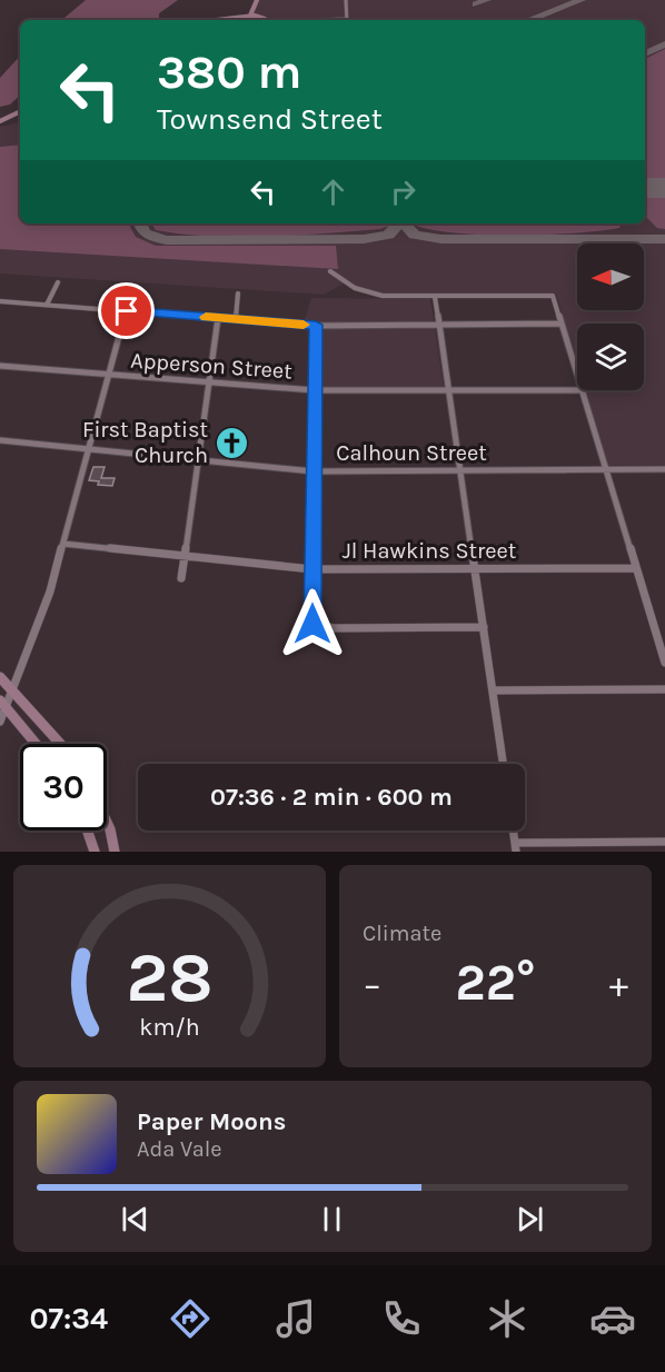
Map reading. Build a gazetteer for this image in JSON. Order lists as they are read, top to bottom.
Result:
{
  "streets": {
    "street": ["Apperson Street", "Calhoun Street", "Jl Hawkins Street"]
  },
  "places": {
    "church": ["First Baptist Church"]
  },
  "north": "left",
  "page": {
    "turn": ["380 m", "Townsend Street"],
    "limit": "30",
    "trip": "07:36 · 2 min · 600 m",
    "tile": "Climate",
    "heat": ["−", "22°", "+"],
    "song": ["Paper Moons", "Ada Vale"],
    "tabs": "07:34",
    "gauge": ["28", "km/h"]
  }
}
